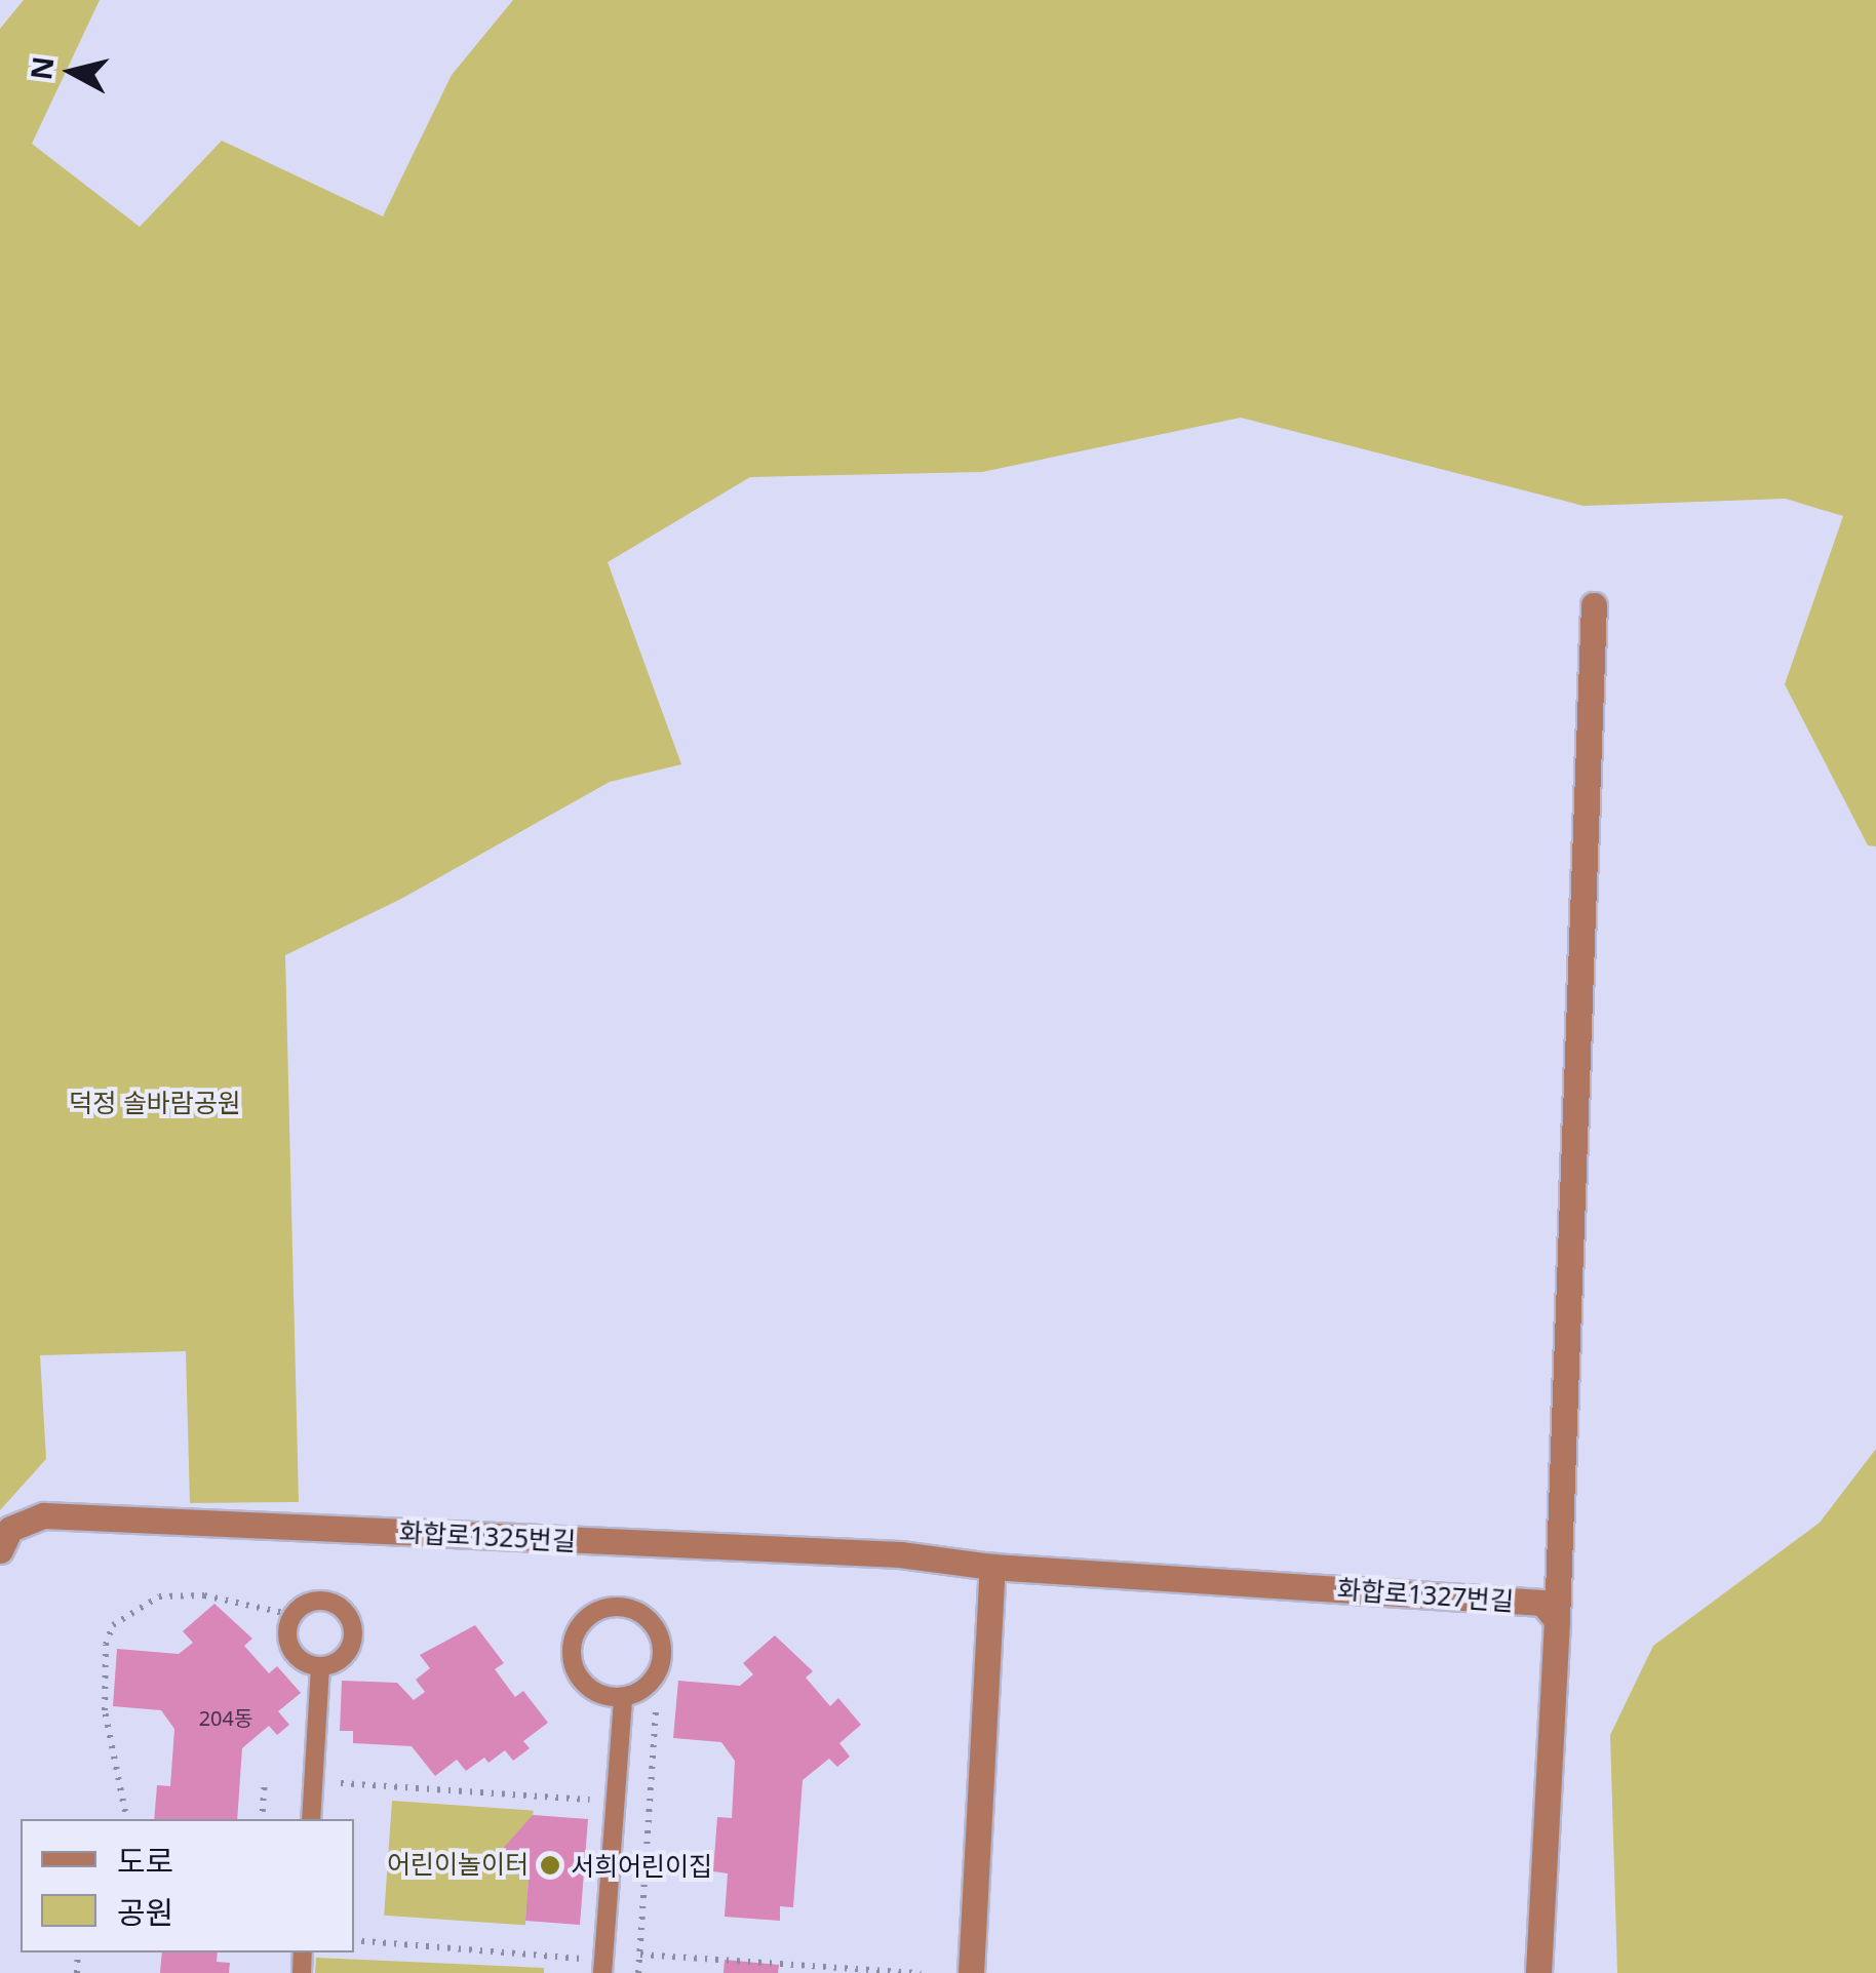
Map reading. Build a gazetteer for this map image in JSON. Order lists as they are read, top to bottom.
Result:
{
  "streets": {
    "street": ["화합로1325번길", "화합로1327번길"]
  },
  "crossings": [
    ["화합로1325번길", "화합로1327번길"]
  ],
  "parks": ["덕정 솔바람공원", "어린이놀이터"],
  "places": ["서희어린이집"],
  "house_numbers": ["204동"],
  "legend": ["도로", "공원"],
  "north": "left"
}
